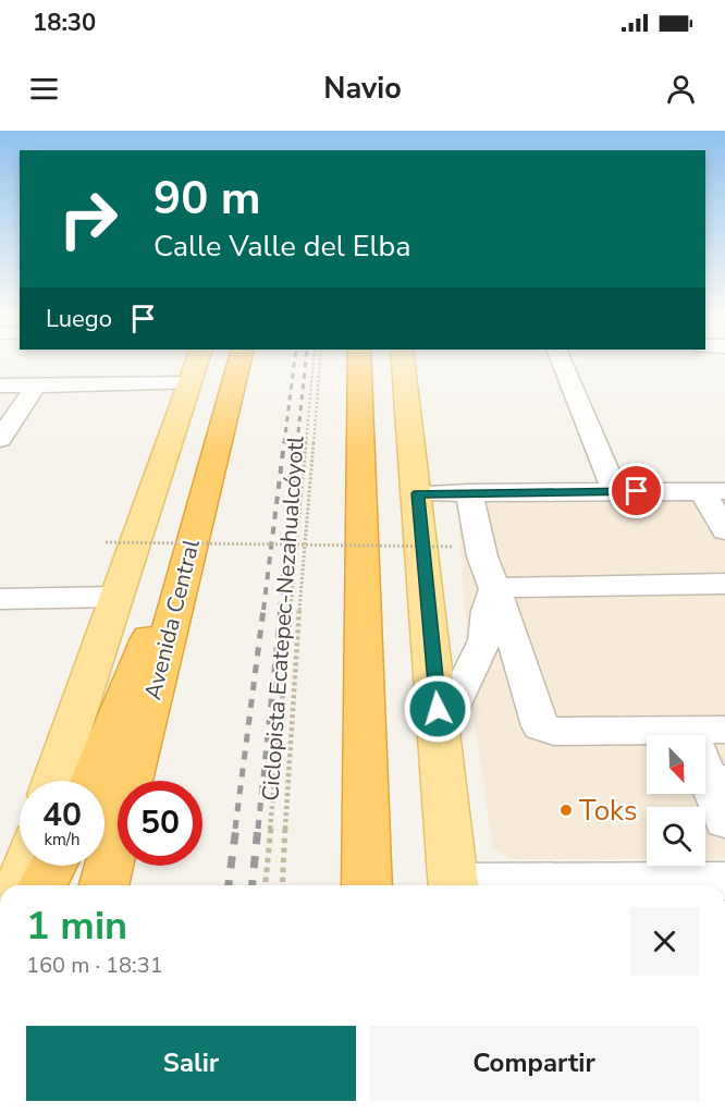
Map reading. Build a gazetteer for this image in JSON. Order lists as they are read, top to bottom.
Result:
{
  "streets": {
    "highway": ["Avenida Central"],
    "path": ["Ciclopista Ecatepec-Nezahualcóyotl"]
  },
  "places": ["Toks"],
  "north": "bottom right",
  "page": {
    "status": "18:30",
    "header": "Navio",
    "turn": ["90 m", "Calle Valle del Elba"],
    "then": "Luego",
    "speed": "40 km/h",
    "limit": "50",
    "heading": ["1 min", "160 m · 18:31"],
    "buttons": ["Salir", "Compartir"]
  }
}
